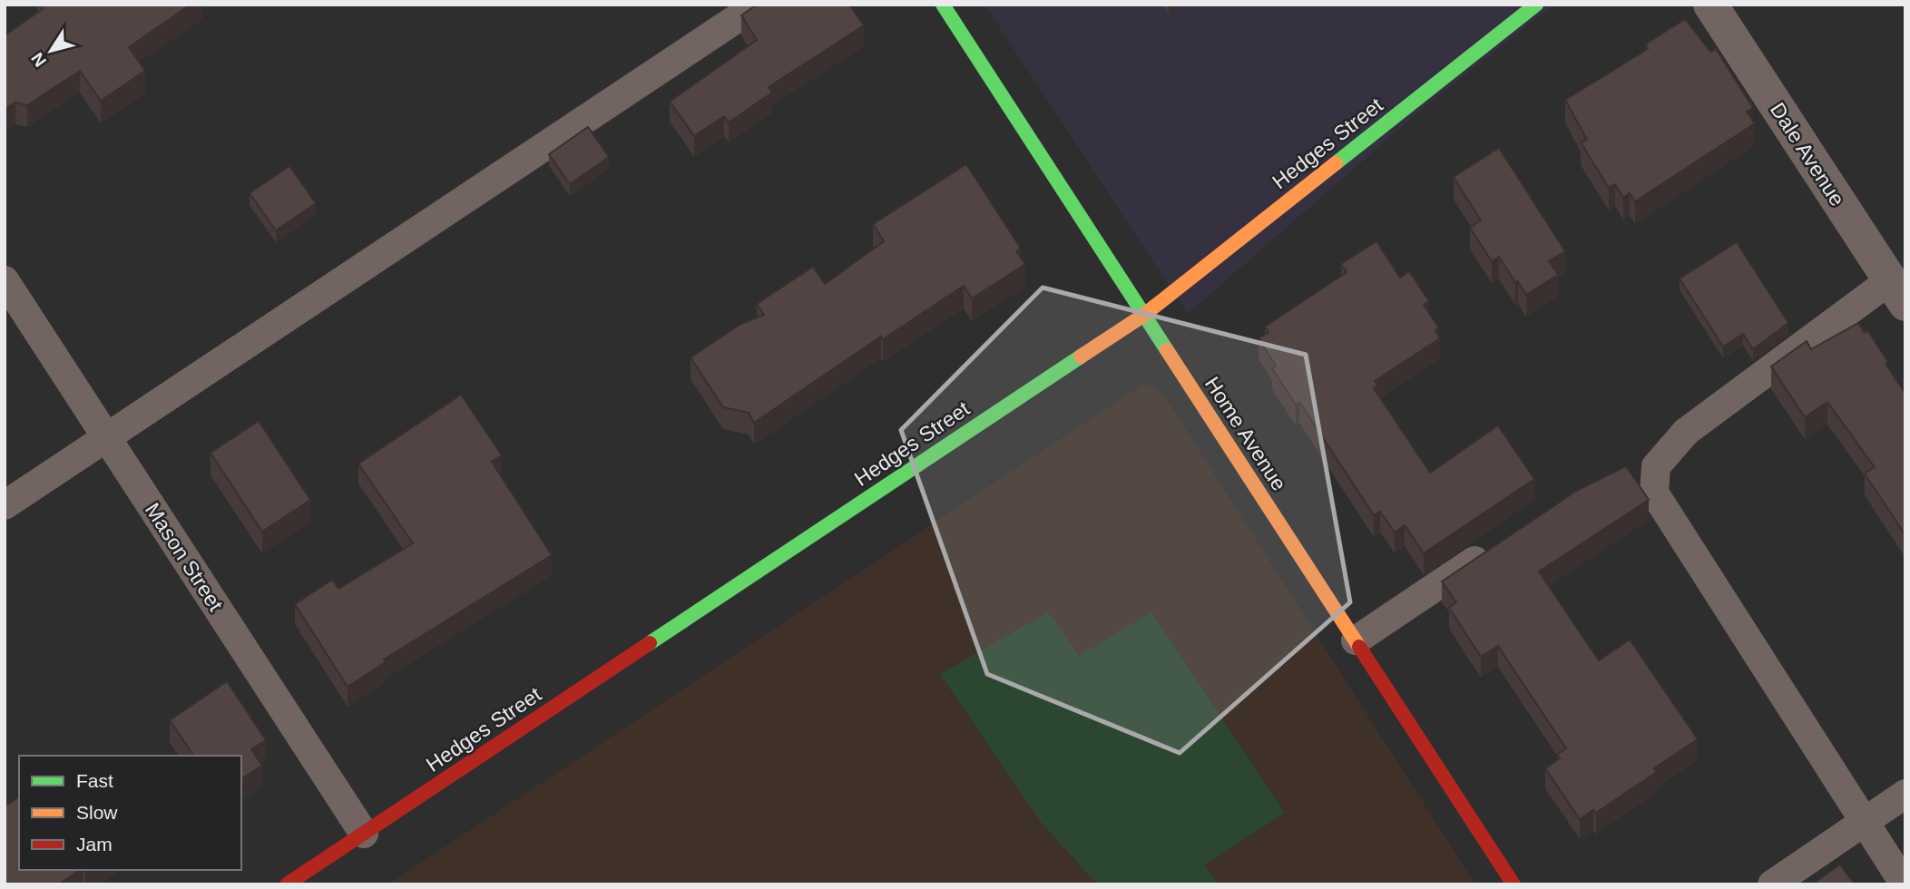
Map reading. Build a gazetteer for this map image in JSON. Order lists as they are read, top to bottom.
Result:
{
  "streets": {
    "street": ["Hedges Street", "Dale Avenue", "Home Avenue"],
    "lane": ["Mason Street"]
  },
  "crossings": [
    ["Hedges Street", "Home Avenue"],
    ["Hedges Street", "Mason Street"]
  ],
  "legend": ["Fast", "Slow", "Jam"],
  "north": "bottom left"
}
